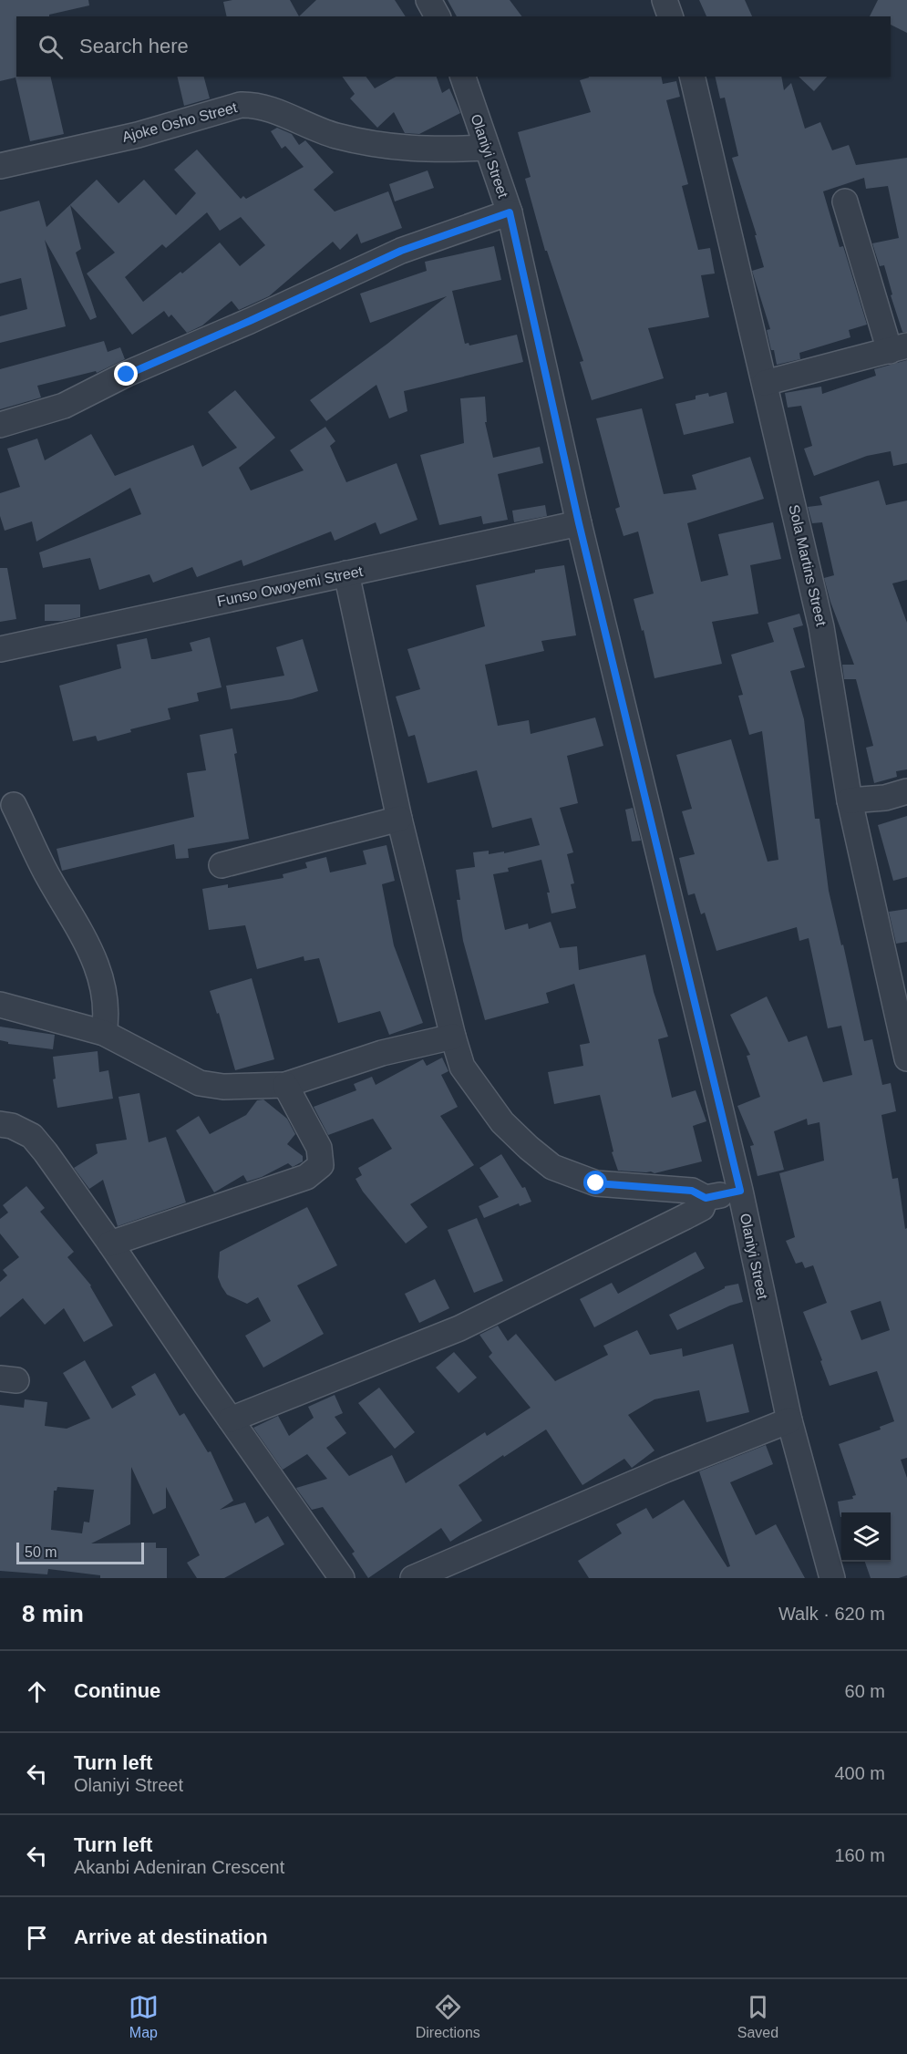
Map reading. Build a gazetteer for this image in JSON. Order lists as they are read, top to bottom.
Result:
{
  "streets": {
    "street": [
      "Ajoke Osho Street",
      "Olaniyi Street",
      "Sola Martins Street",
      "Funso Owoyemi Street"
    ]
  },
  "crossings": [
    ["Ajoke Osho Street", "Olaniyi Street"],
    ["Olaniyi Street", "Funso Owoyemi Street"]
  ],
  "scale_bar": "50 m",
  "page": {
    "search": "Search here",
    "scale": "50 m",
    "heading": ["8 min", "Walk · 620 m"],
    "list": [
      ["Continue", "60 m"],
      ["Turn left", "Olaniyi Street", "400 m"],
      ["Turn left", "Akanbi Adeniran Crescent", "160 m"],
      "Arrive at destination"
    ],
    "nav": ["Map", "Directions", "Saved"]
  }
}
